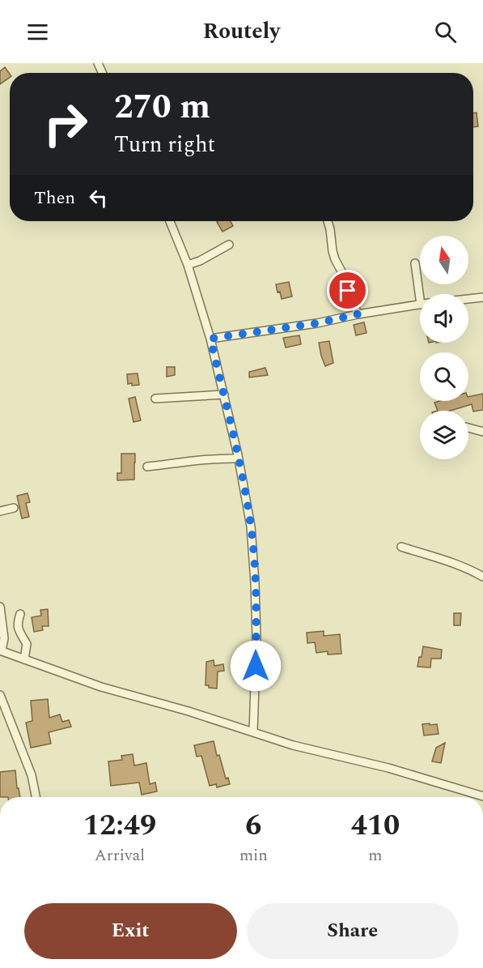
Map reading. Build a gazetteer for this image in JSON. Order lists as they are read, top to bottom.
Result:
{
  "north": "top",
  "page": {
    "header": "Routely",
    "turn": ["270 m", "Turn right"],
    "then": "Then",
    "eta": [
      "12:49",
      "Arrival",
      "6",
      "min",
      "410",
      "m"
    ],
    "buttons": ["Exit", "Share"]
  }
}
